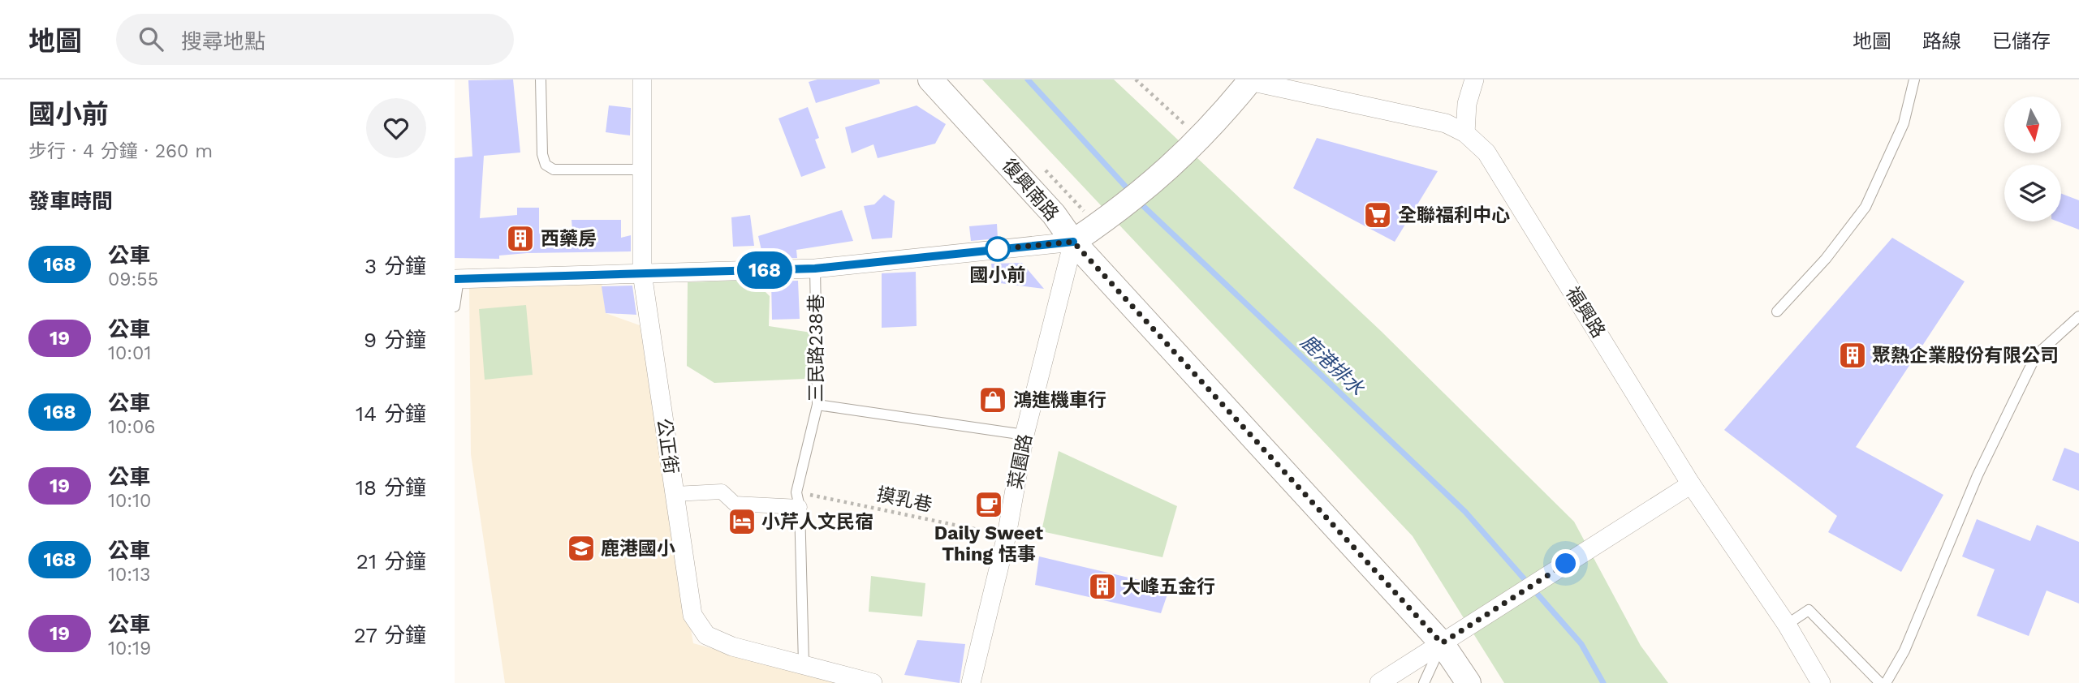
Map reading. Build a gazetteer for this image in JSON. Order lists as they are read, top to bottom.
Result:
{
  "streets": {
    "street": [
      "復興南路",
      "福興路",
      "公正街",
      "菜園路"
    ],
    "lane": ["三民路238巷"],
    "path": ["摸乳巷"]
  },
  "crossings": [
    ["復興南路", "菜園路"],
    ["三民路238巷", "公正街"],
    ["三民路238巷", "摸乳巷"],
    ["菜園路", "摸乳巷"]
  ],
  "water": ["鹿港排水"],
  "places": {
    "supermarket": ["全聯福利中心"],
    "building": ["西藥房", "聚熱企業股份有限公司", "大峰五金行"],
    "other": ["國小前"],
    "shop": ["鴻進機車行"],
    "cafe": ["Daily Sweet Thing 恬事"],
    "hotel": ["小芹人文民宿"],
    "school or university": ["鹿港國小"]
  },
  "lines": ["bus line 168"],
  "north": "bottom",
  "page": {
    "header": "地圖",
    "search": "搜尋地點",
    "nav": ["地圖", "路線", "已儲存"],
    "heading": [
      ["國小前", "步行 · 4 分鐘 · 260 m"],
      "發車時間"
    ],
    "on_map": "168",
    "list": [
      {
        "mark": "168",
        "name": "公車",
        "note": "09:55",
        "value": "3 分鐘"
      },
      {
        "mark": "19",
        "name": "公車",
        "note": "10:01",
        "value": "9 分鐘"
      },
      {
        "mark": "168",
        "name": "公車",
        "note": "10:06",
        "value": "14 分鐘"
      },
      {
        "mark": "19",
        "name": "公車",
        "note": "10:10",
        "value": "18 分鐘"
      },
      {
        "mark": "168",
        "name": "公車",
        "note": "10:13",
        "value": "21 分鐘"
      },
      {
        "mark": "19",
        "name": "公車",
        "note": "10:19",
        "value": "27 分鐘"
      }
    ]
  }
}
